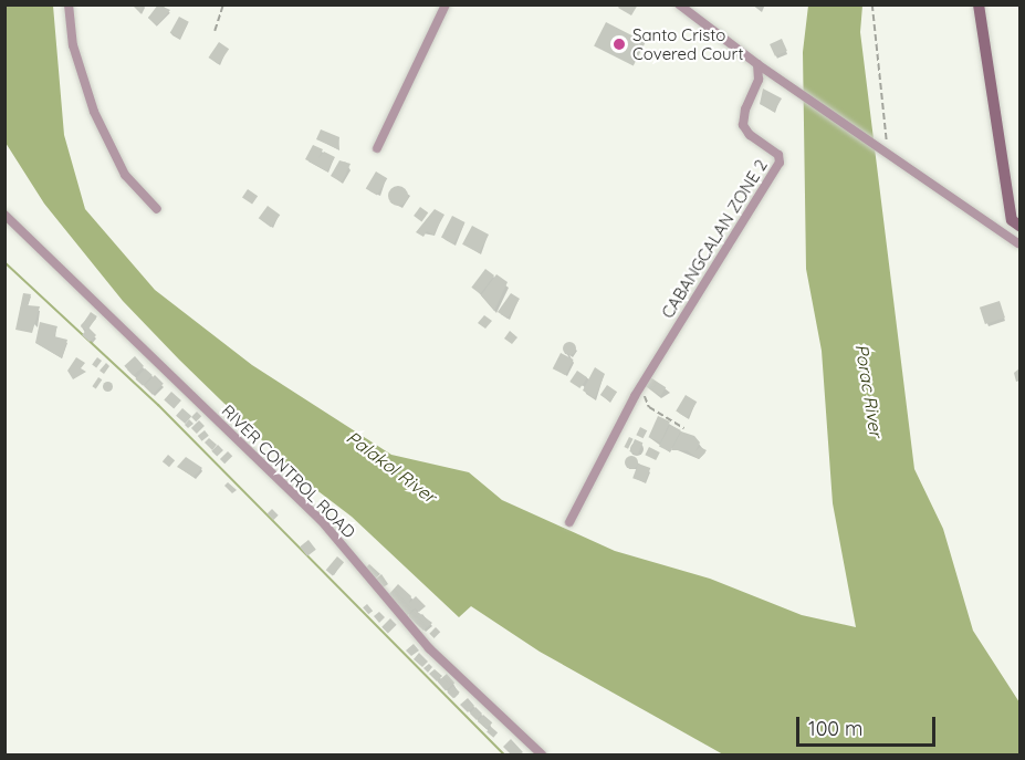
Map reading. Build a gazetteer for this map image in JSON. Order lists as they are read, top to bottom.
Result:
{
  "streets": {
    "street": ["CABANGCALAN ZONE 2", "RIVER CONTROL ROAD"]
  },
  "water": ["Porac River", "Palakol River"],
  "places": ["Santo Cristo Covered Court"],
  "scale_bar": "100 m"
}
